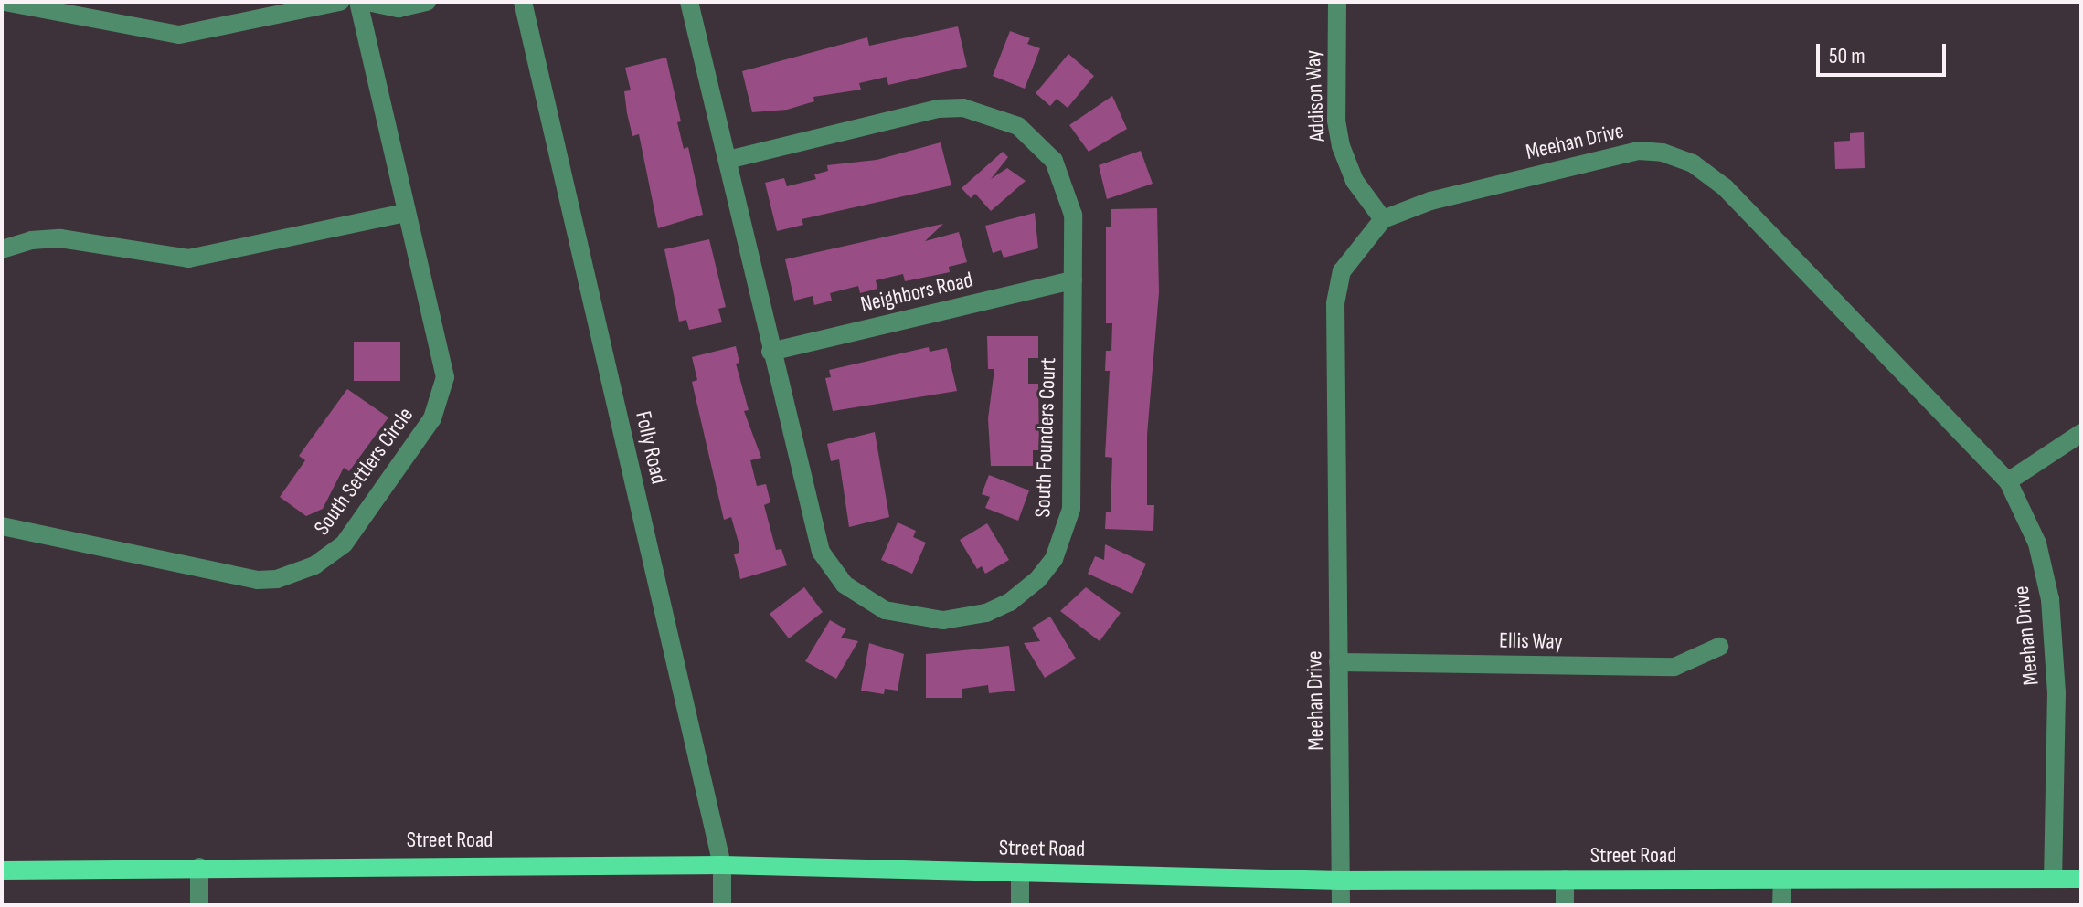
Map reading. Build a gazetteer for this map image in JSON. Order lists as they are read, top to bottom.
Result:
{
  "streets": {
    "main road": ["Street Road"],
    "street": [
      "Addison Way",
      "Meehan Drive",
      "Neighbors Road",
      "South Founders Court",
      "Folly Road",
      "South Settlers Circle",
      "Ellis Way"
    ]
  },
  "crossings": [
    ["Addison Way", "Meehan Drive"],
    ["Meehan Drive", "Ellis Way"],
    ["Meehan Drive", "Street Road"],
    ["Neighbors Road", "South Founders Court"],
    ["Folly Road", "Street Road"]
  ],
  "scale_bar": "50 m"
}
